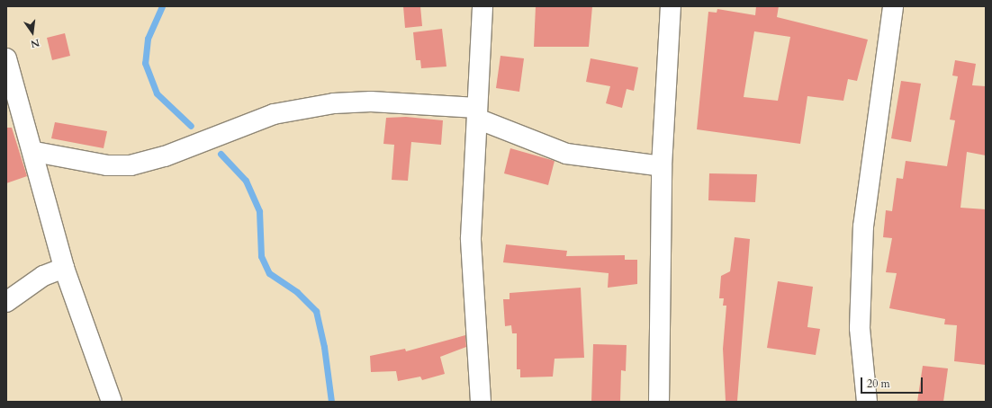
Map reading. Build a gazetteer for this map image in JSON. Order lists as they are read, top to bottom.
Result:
{
  "scale_bar": "20 m",
  "north": "bottom"
}
